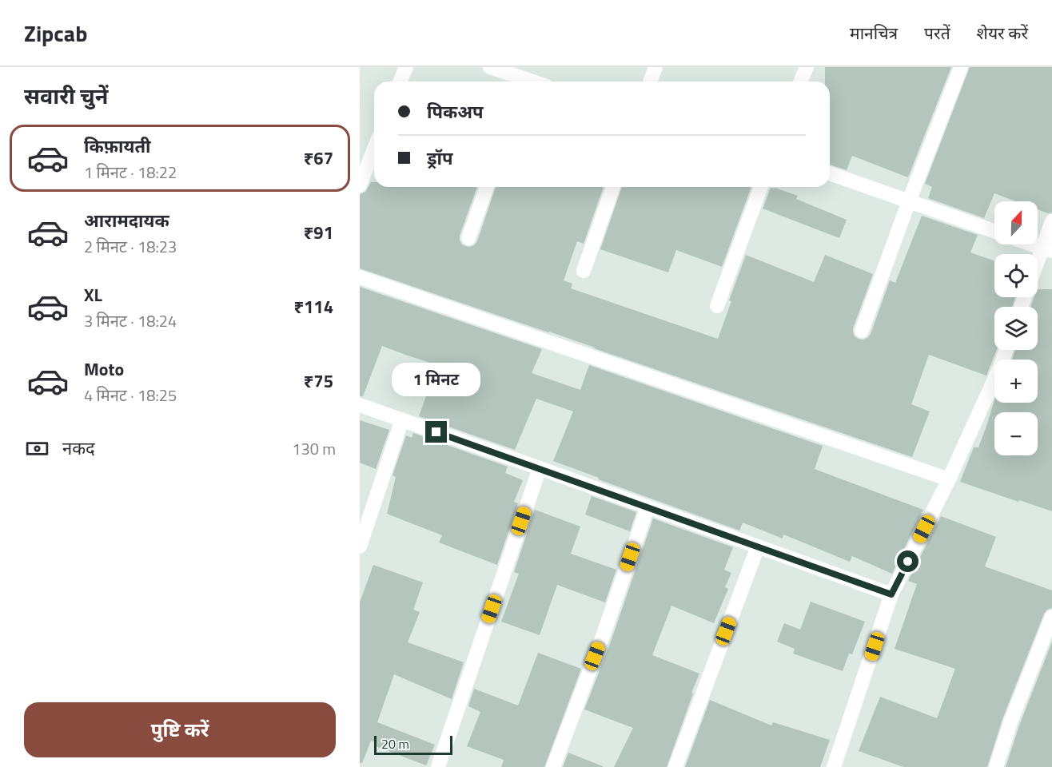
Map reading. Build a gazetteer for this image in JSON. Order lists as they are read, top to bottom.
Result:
{
  "scale_bar": "20 m",
  "north": "top",
  "page": {
    "header": "Zipcab",
    "nav": ["मानचित्र", "परतें", "शेयर करें"],
    "heading": "सवारी चुनें",
    "banner": ["पिकअप", "ड्रॉप"],
    "list": [
      {
        "name": "किफ़ायती",
        "note": "1 मिनट · 18:22",
        "value": "₹67"
      },
      {
        "name": "आरामदायक",
        "note": "2 मिनट · 18:23",
        "value": "₹91"
      },
      {
        "name": "XL",
        "note": "3 मिनट · 18:24",
        "value": "₹114"
      },
      {
        "name": "Moto",
        "note": "4 मिनट · 18:25",
        "value": "₹75"
      }
    ],
    "map_buttons": ["+", "−"],
    "bubble": "1 मिनट",
    "pay": ["नकद", "130 m"],
    "buttons": "पुष्टि करें",
    "scale": "20 m"
  }
}
